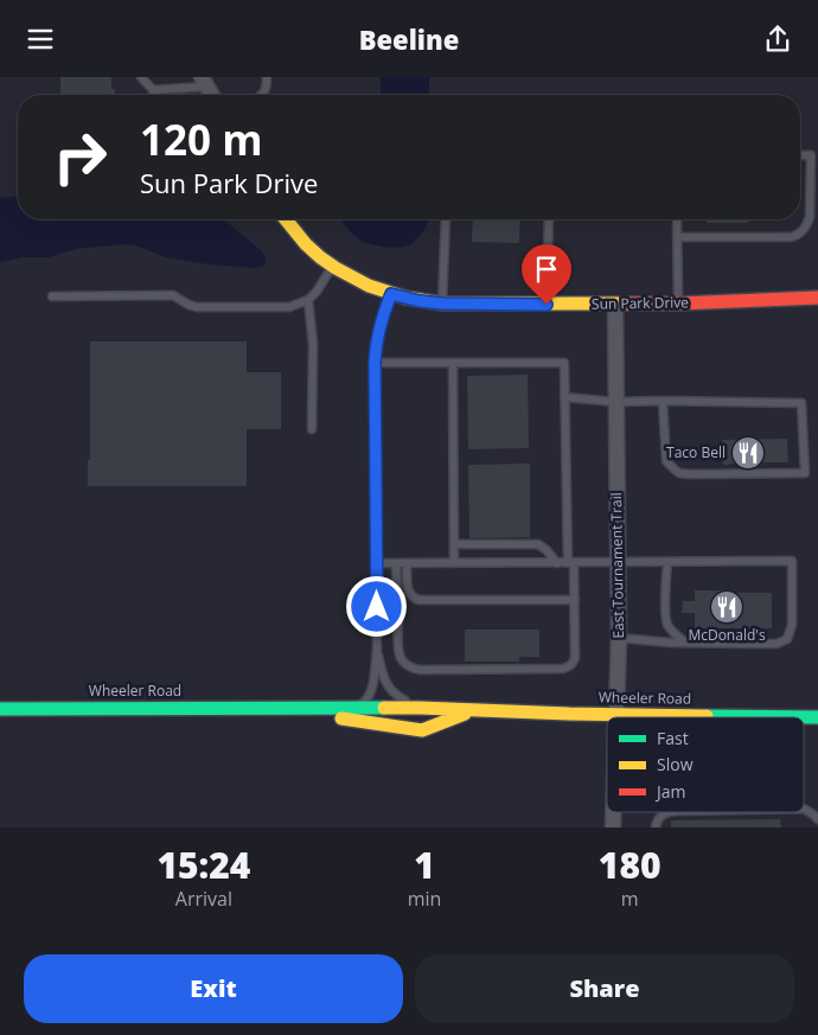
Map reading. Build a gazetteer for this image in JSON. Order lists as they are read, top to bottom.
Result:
{
  "streets": {
    "street": ["Sun Park Drive", "East Tournament Trail", "Wheeler Road"]
  },
  "crossings": [
    ["Sun Park Drive", "East Tournament Trail"],
    ["East Tournament Trail", "Wheeler Road"]
  ],
  "places": {
    "restaurant": ["Taco Bell", "McDonald's"]
  },
  "legend": ["Fast", "Slow", "Jam"],
  "page": {
    "header": "Beeline",
    "turn": ["120 m", "Sun Park Drive"],
    "eta": [
      "15:24",
      "Arrival",
      "1",
      "min",
      "180",
      "m"
    ],
    "buttons": ["Exit", "Share"]
  }
}
